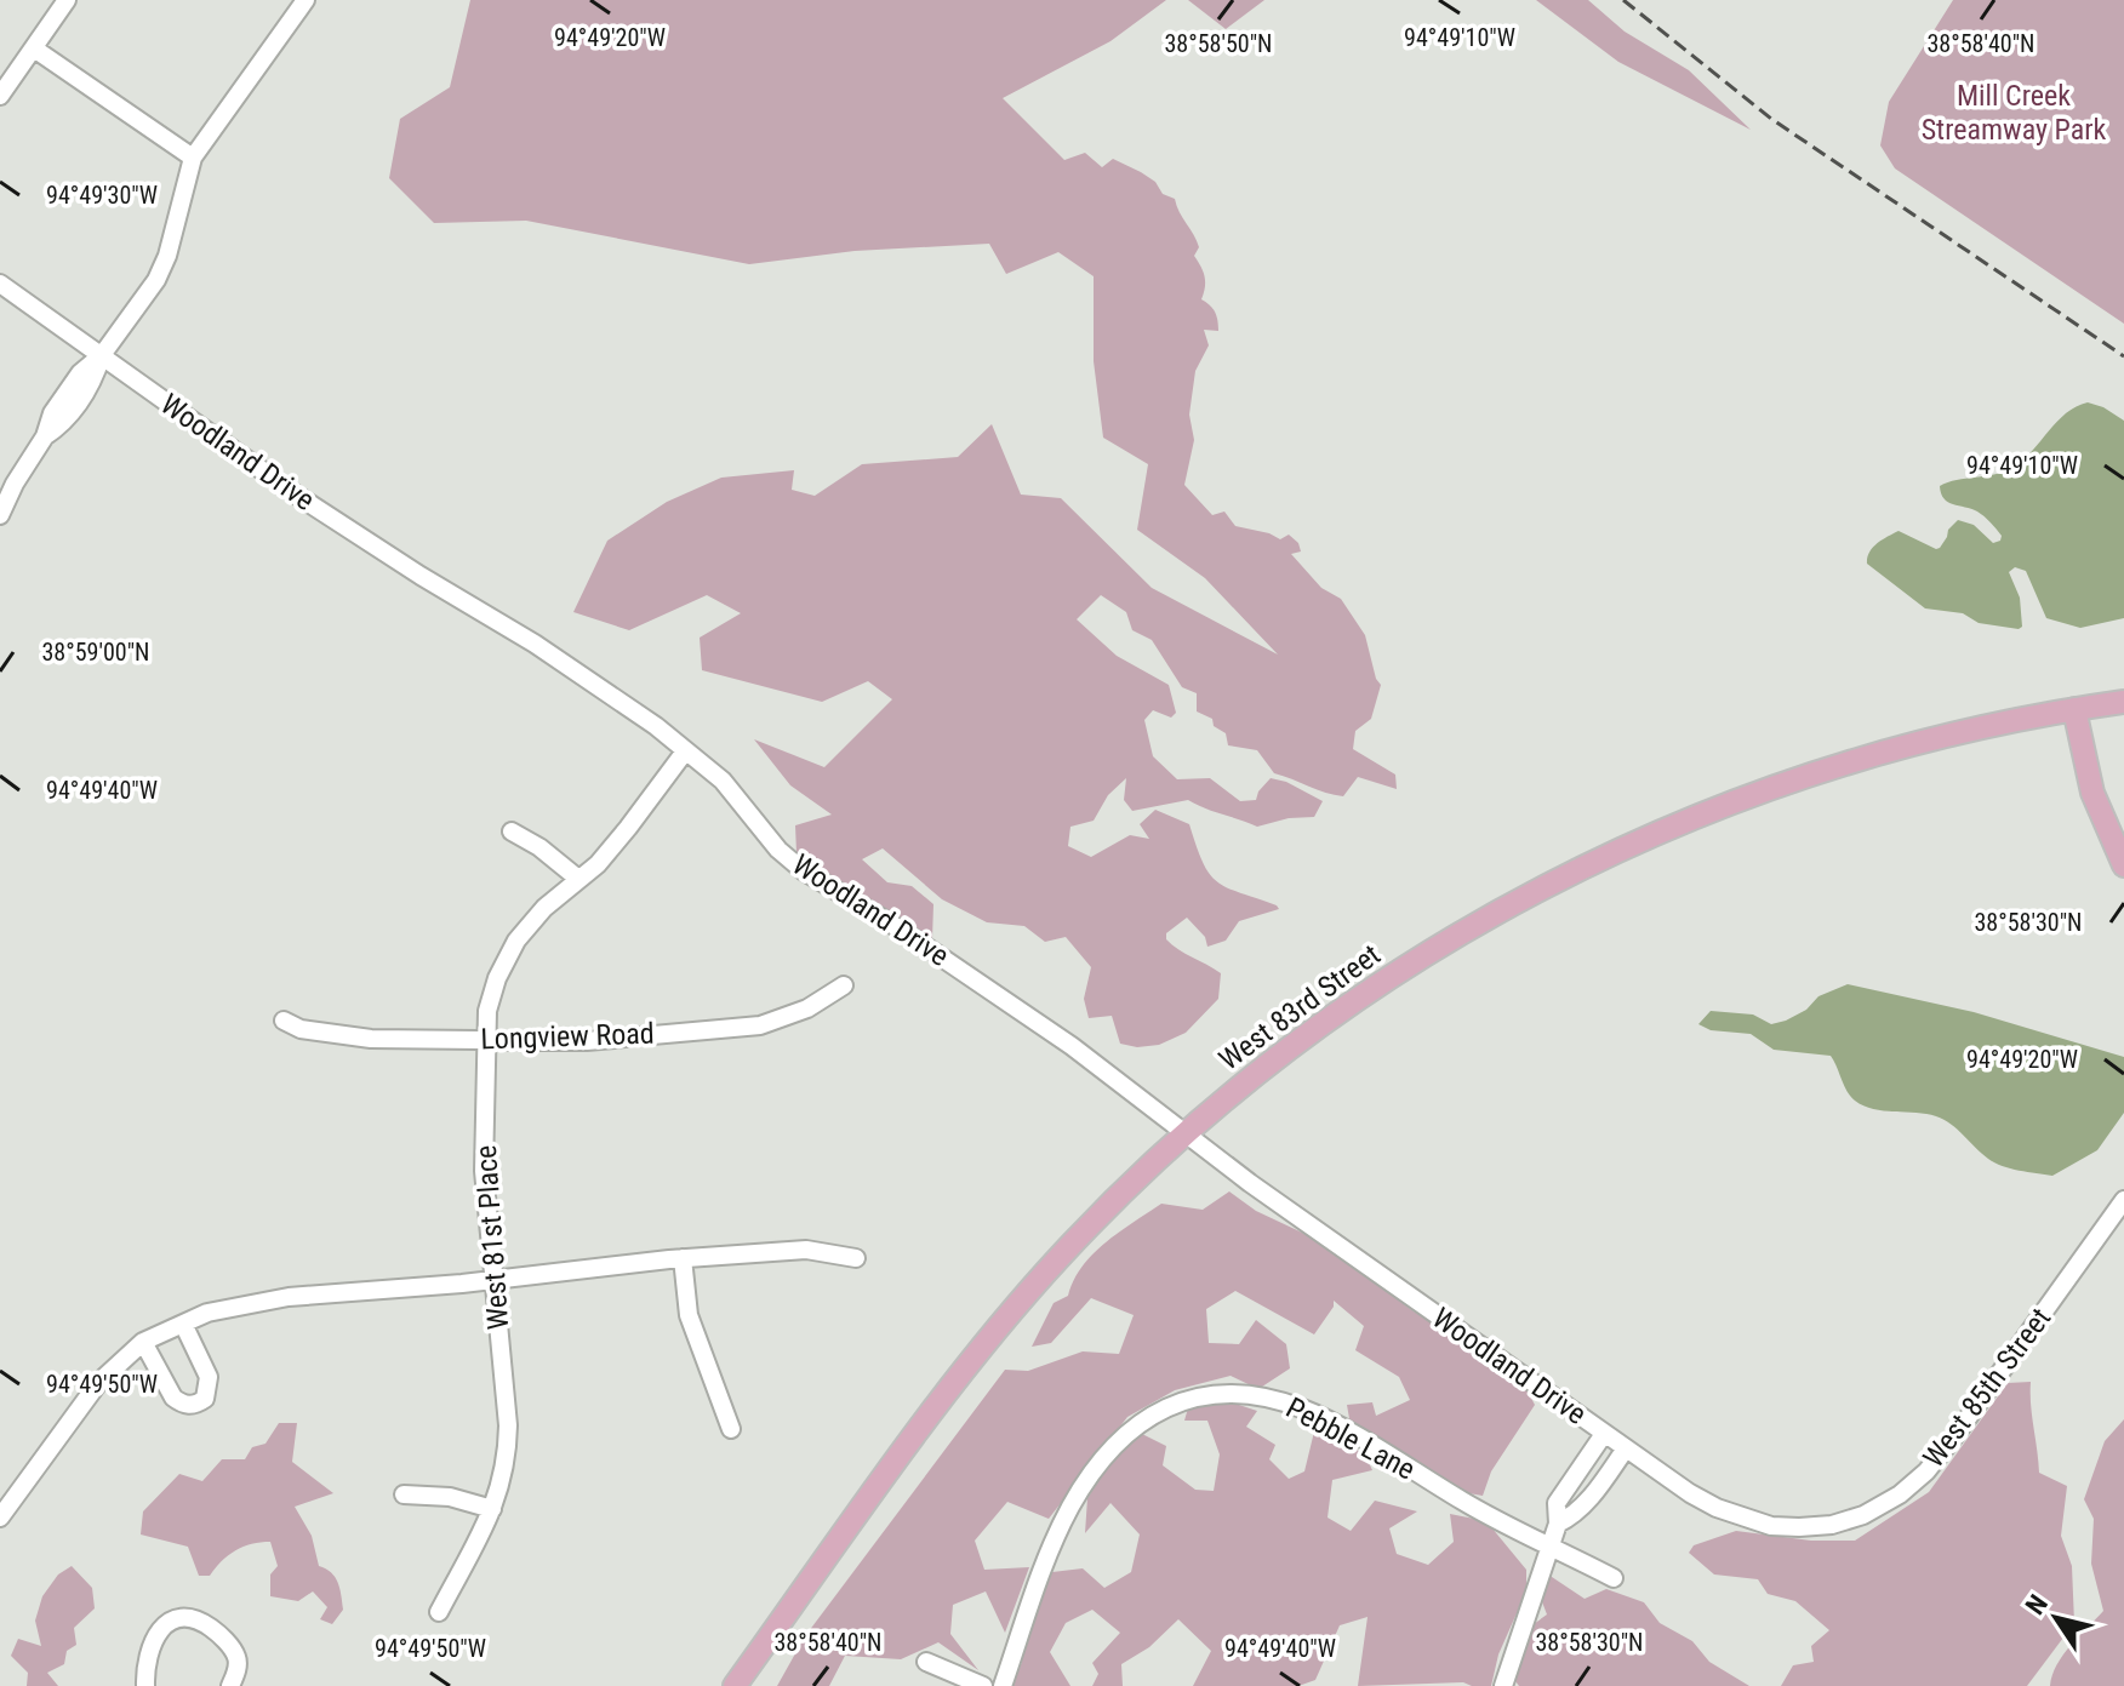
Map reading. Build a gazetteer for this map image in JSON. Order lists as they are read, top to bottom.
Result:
{
  "streets": {
    "main road": ["West 83rd Street"],
    "street": [
      "Woodland Drive",
      "Longview Road",
      "West 81st Place",
      "West 85th Street",
      "Pebble Lane"
    ]
  },
  "crossings": [
    ["Woodland Drive", "West 83rd Street"],
    ["Woodland Drive", "West 81st Place"],
    ["Woodland Drive", "West 85th Street"],
    ["Longview Road", "West 81st Place"]
  ],
  "parks": ["Mill Creek Streamway Park"],
  "north": "top left",
  "coordinates": [
    "94°49'10\"W",
    "94°49'20\"W",
    "38°58'50\"N",
    "38°58'40\"N",
    "94°49'30\"W",
    "38°59'00\"N",
    "94°49'40\"W",
    "38°58'30\"N",
    "94°49'50\"W"
  ]
}
